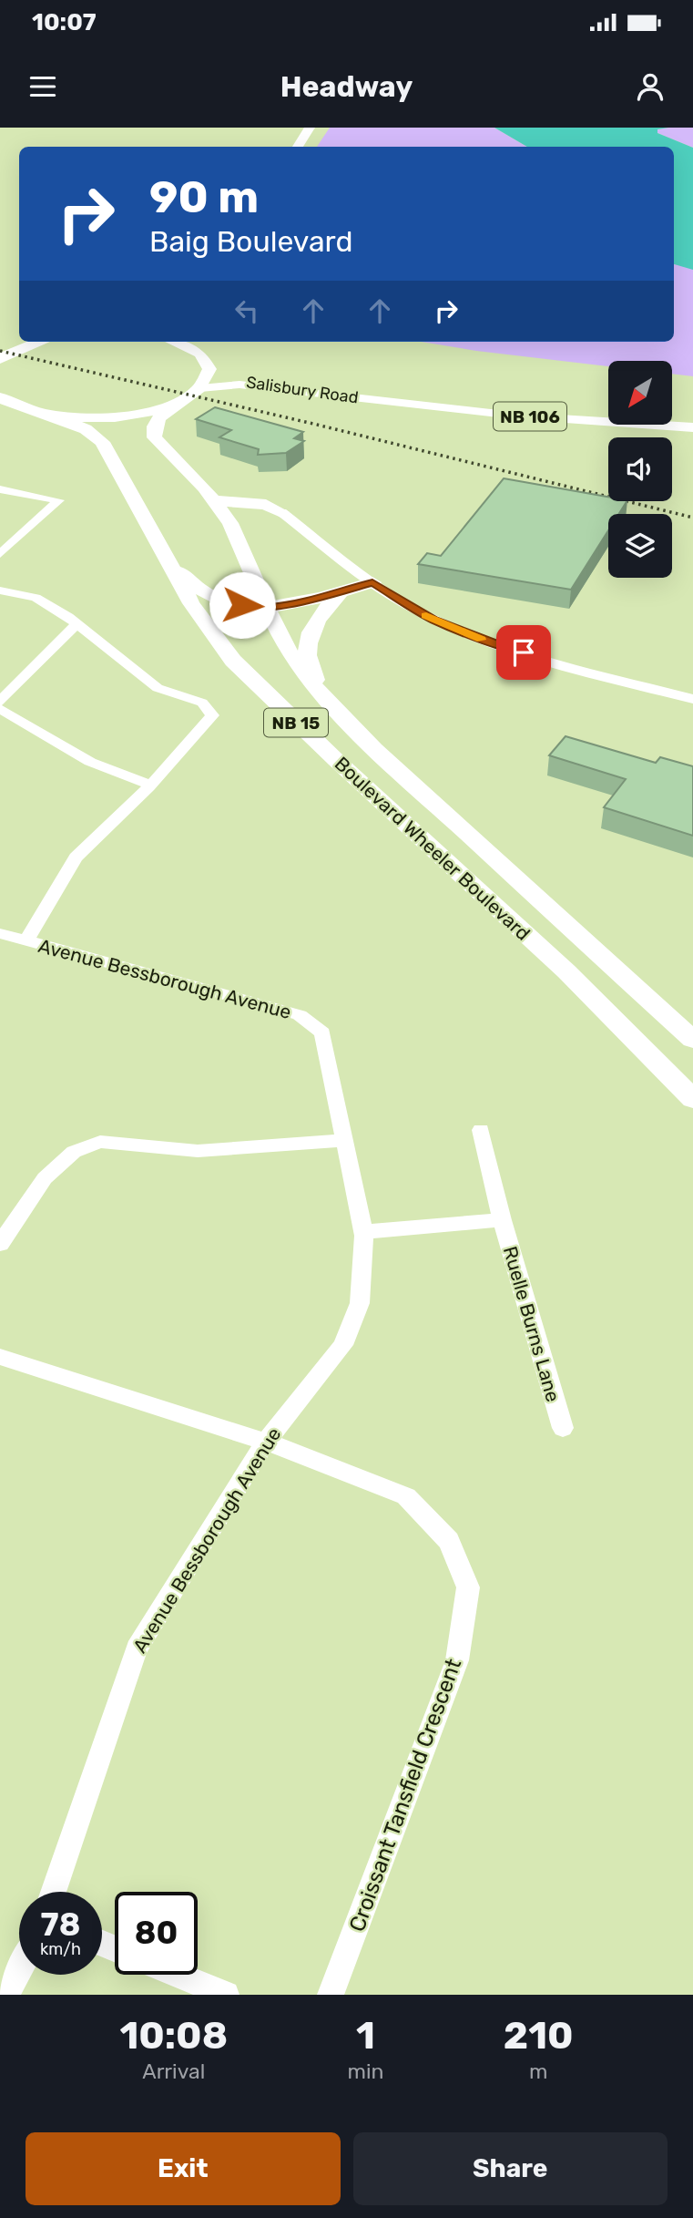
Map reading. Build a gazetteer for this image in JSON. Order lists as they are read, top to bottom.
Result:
{
  "streets": {
    "highway": ["NB 15", "Boulevard Wheeler Boulevard"],
    "main road": ["Salisbury Road", "NB 106"],
    "street": ["Avenue Bessborough Avenue", "Ruelle Burns Lane", "Croissant Tansfield Crescent"]
  },
  "crossings": [
    ["Avenue Bessborough Avenue", "Ruelle Burns Lane"],
    ["Avenue Bessborough Avenue", "Croissant Tansfield Crescent"]
  ],
  "north": "bottom left",
  "page": {
    "status": "10:07",
    "header": "Headway",
    "turn": ["90 m", "Baig Boulevard"],
    "speed": "78 km/h",
    "limit": "80",
    "eta": [
      "10:08",
      "Arrival",
      "1",
      "min",
      "210",
      "m"
    ],
    "buttons": ["Exit", "Share"]
  }
}
